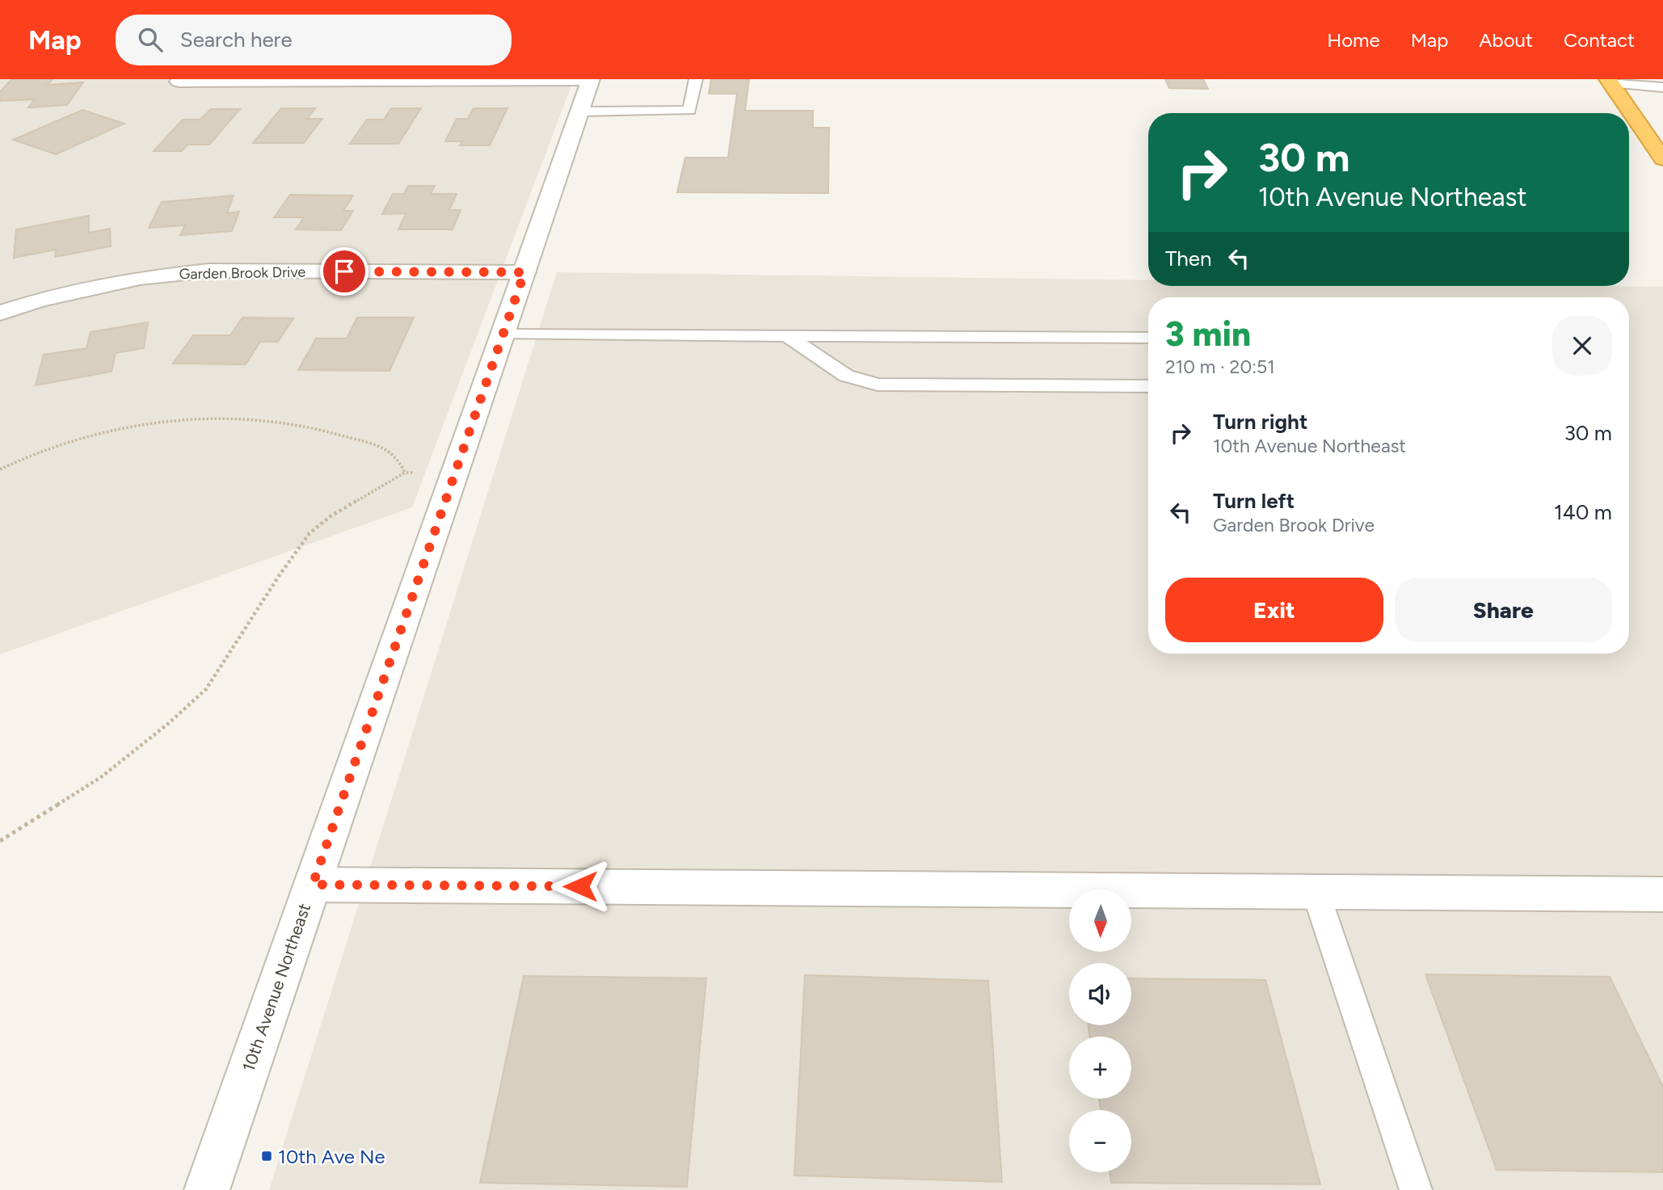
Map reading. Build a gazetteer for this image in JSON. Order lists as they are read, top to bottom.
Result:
{
  "streets": {
    "street": ["Garden Brook Drive", "10th Avenue Northeast"]
  },
  "crossings": [
    ["Garden Brook Drive", "10th Avenue Northeast"]
  ],
  "places": {
    "transit": ["10th Ave Ne"]
  },
  "north": "bottom",
  "page": {
    "header": "Map",
    "search": "Search here",
    "nav": [
      "Home",
      "Map",
      "About",
      "Contact"
    ],
    "turn": ["30 m", "10th Avenue Northeast"],
    "then": "Then",
    "heading": ["3 min", "210 m · 20:51"],
    "list": [
      {
        "name": "Turn right",
        "note": "10th Avenue Northeast",
        "value": "30 m"
      },
      {
        "name": "Turn left",
        "note": "Garden Brook Drive",
        "value": "140 m"
      }
    ],
    "buttons": ["Exit", "Share"],
    "map_buttons": ["+", "−"]
  }
}
